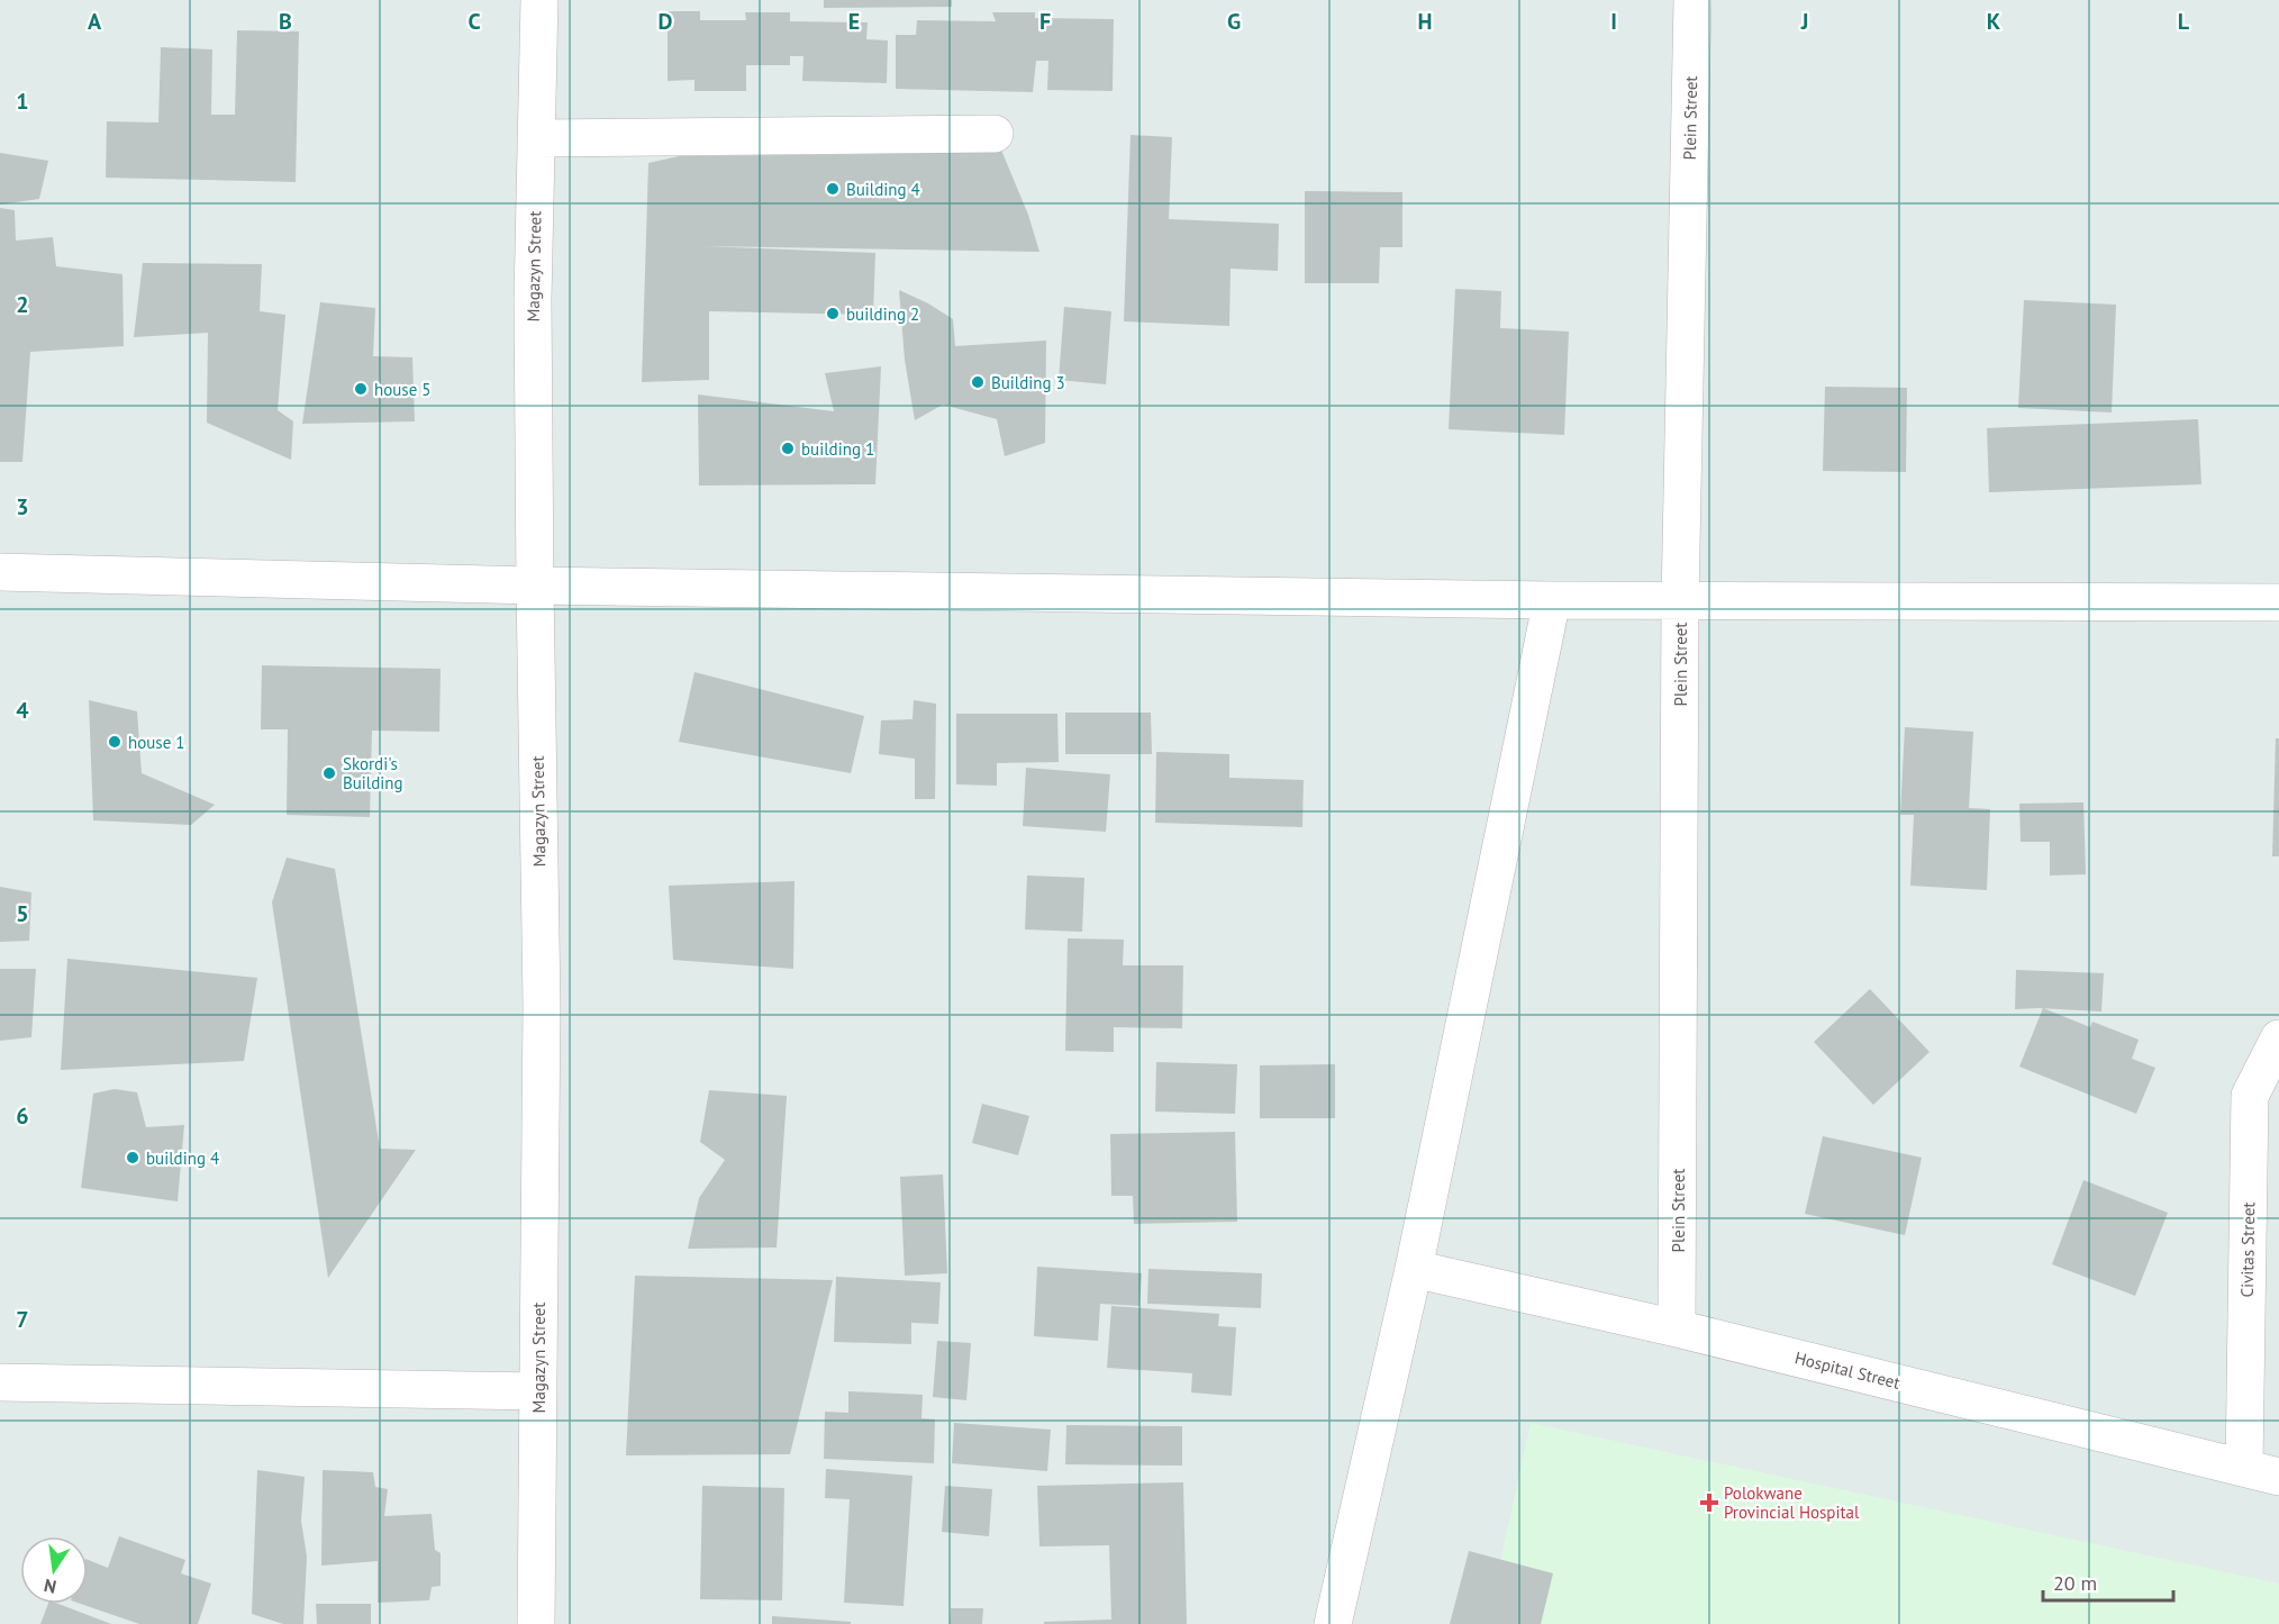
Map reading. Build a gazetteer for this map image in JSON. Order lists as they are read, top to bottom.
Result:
{
  "streets": {
    "street": [
      "Plein Street",
      "Magazyn Street",
      "Civitas Street",
      "Hospital Street"
    ]
  },
  "crossings": [
    ["Plein Street", "Hospital Street"],
    ["Civitas Street", "Hospital Street"]
  ],
  "places": {
    "other": [
      "Building 4",
      "building 2",
      "Building 3",
      "house 5",
      "building 1",
      "house 1",
      "Skordi's Building",
      "building 4"
    ],
    "health": ["Polokwane Provincial Hospital"]
  },
  "scale_bar": "20 m",
  "north": "bottom",
  "grid": {
    "columns": [
      "A",
      "B",
      "C",
      "D",
      "E",
      "F",
      "G",
      "H",
      "I",
      "J",
      "K",
      "L"
    ],
    "rows": [
      "1",
      "2",
      "3",
      "4",
      "5",
      "6",
      "7"
    ]
  }
}
